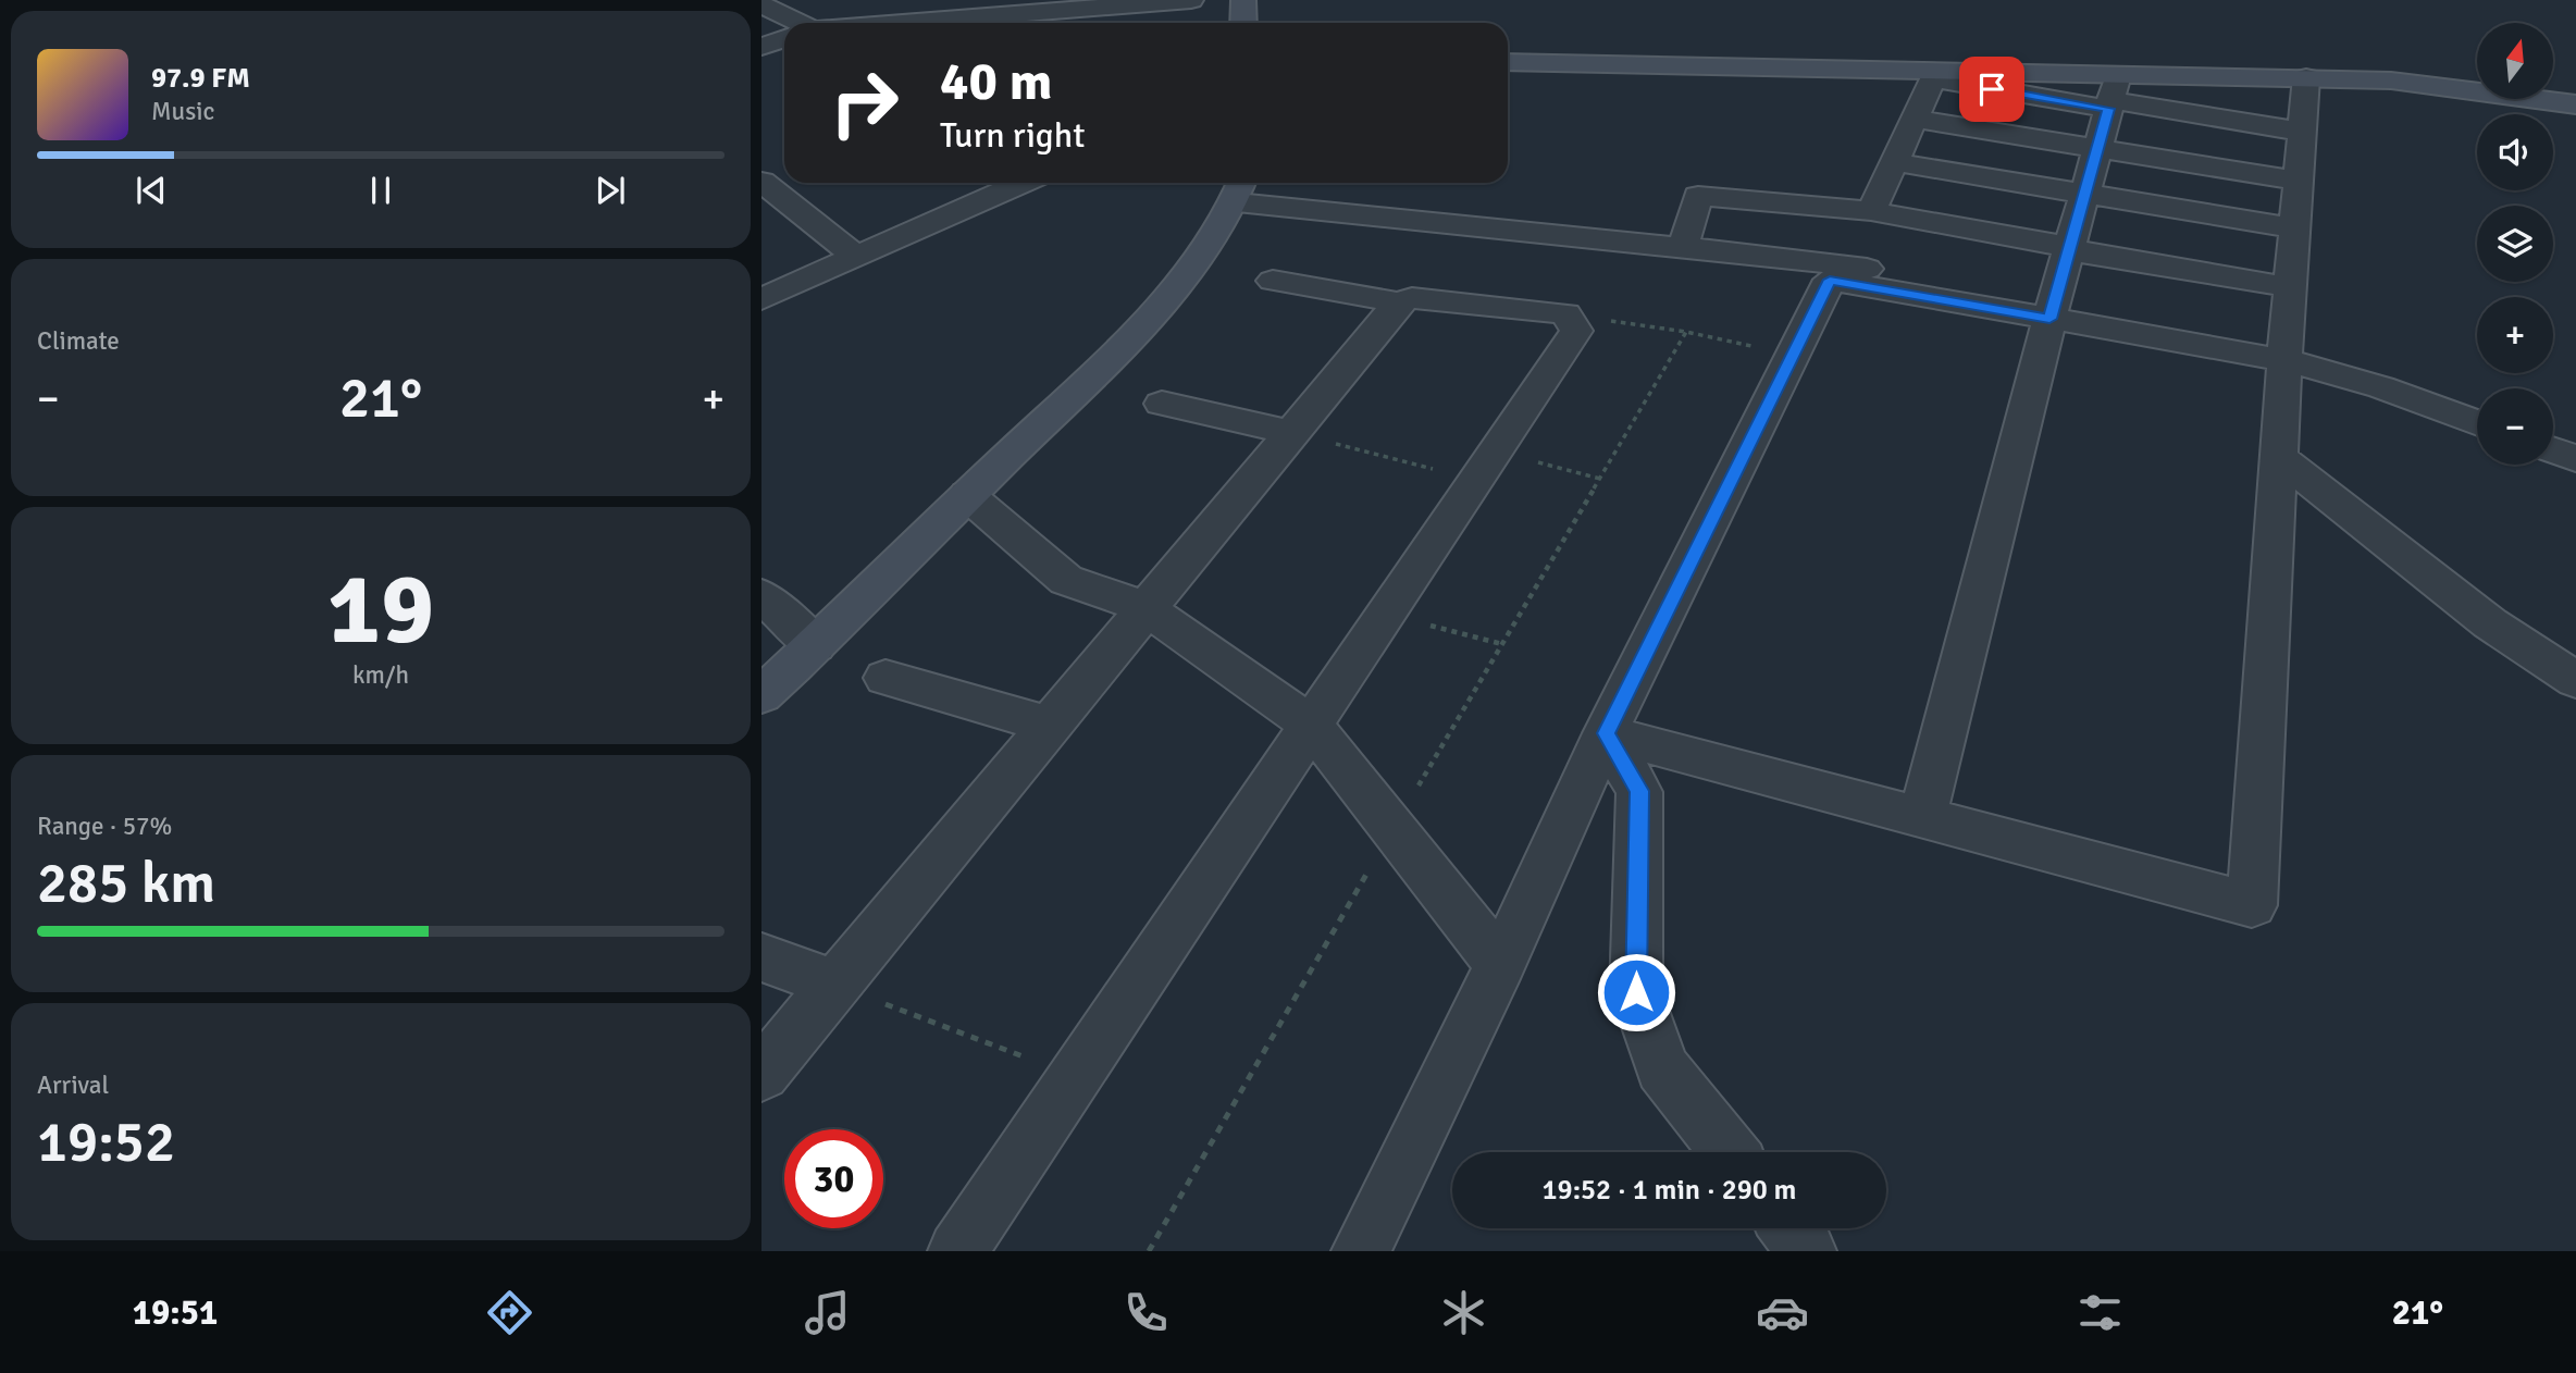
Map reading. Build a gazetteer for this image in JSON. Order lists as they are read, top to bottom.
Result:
{
  "north": "top",
  "page": {
    "map_buttons": ["+", "−"],
    "turn": ["40 m", "Turn right"],
    "song": ["97.9 FM", "Music"],
    "tile": [
      "Climate",
      ["19", "km/h"],
      ["Range · 57%", "285 km"],
      ["Arrival", "19:52"]
    ],
    "heat": ["−", "21°", "+"],
    "limit": "30",
    "trip": "19:52 · 1 min · 290 m",
    "tabs": ["19:51", "21°"]
  }
}
